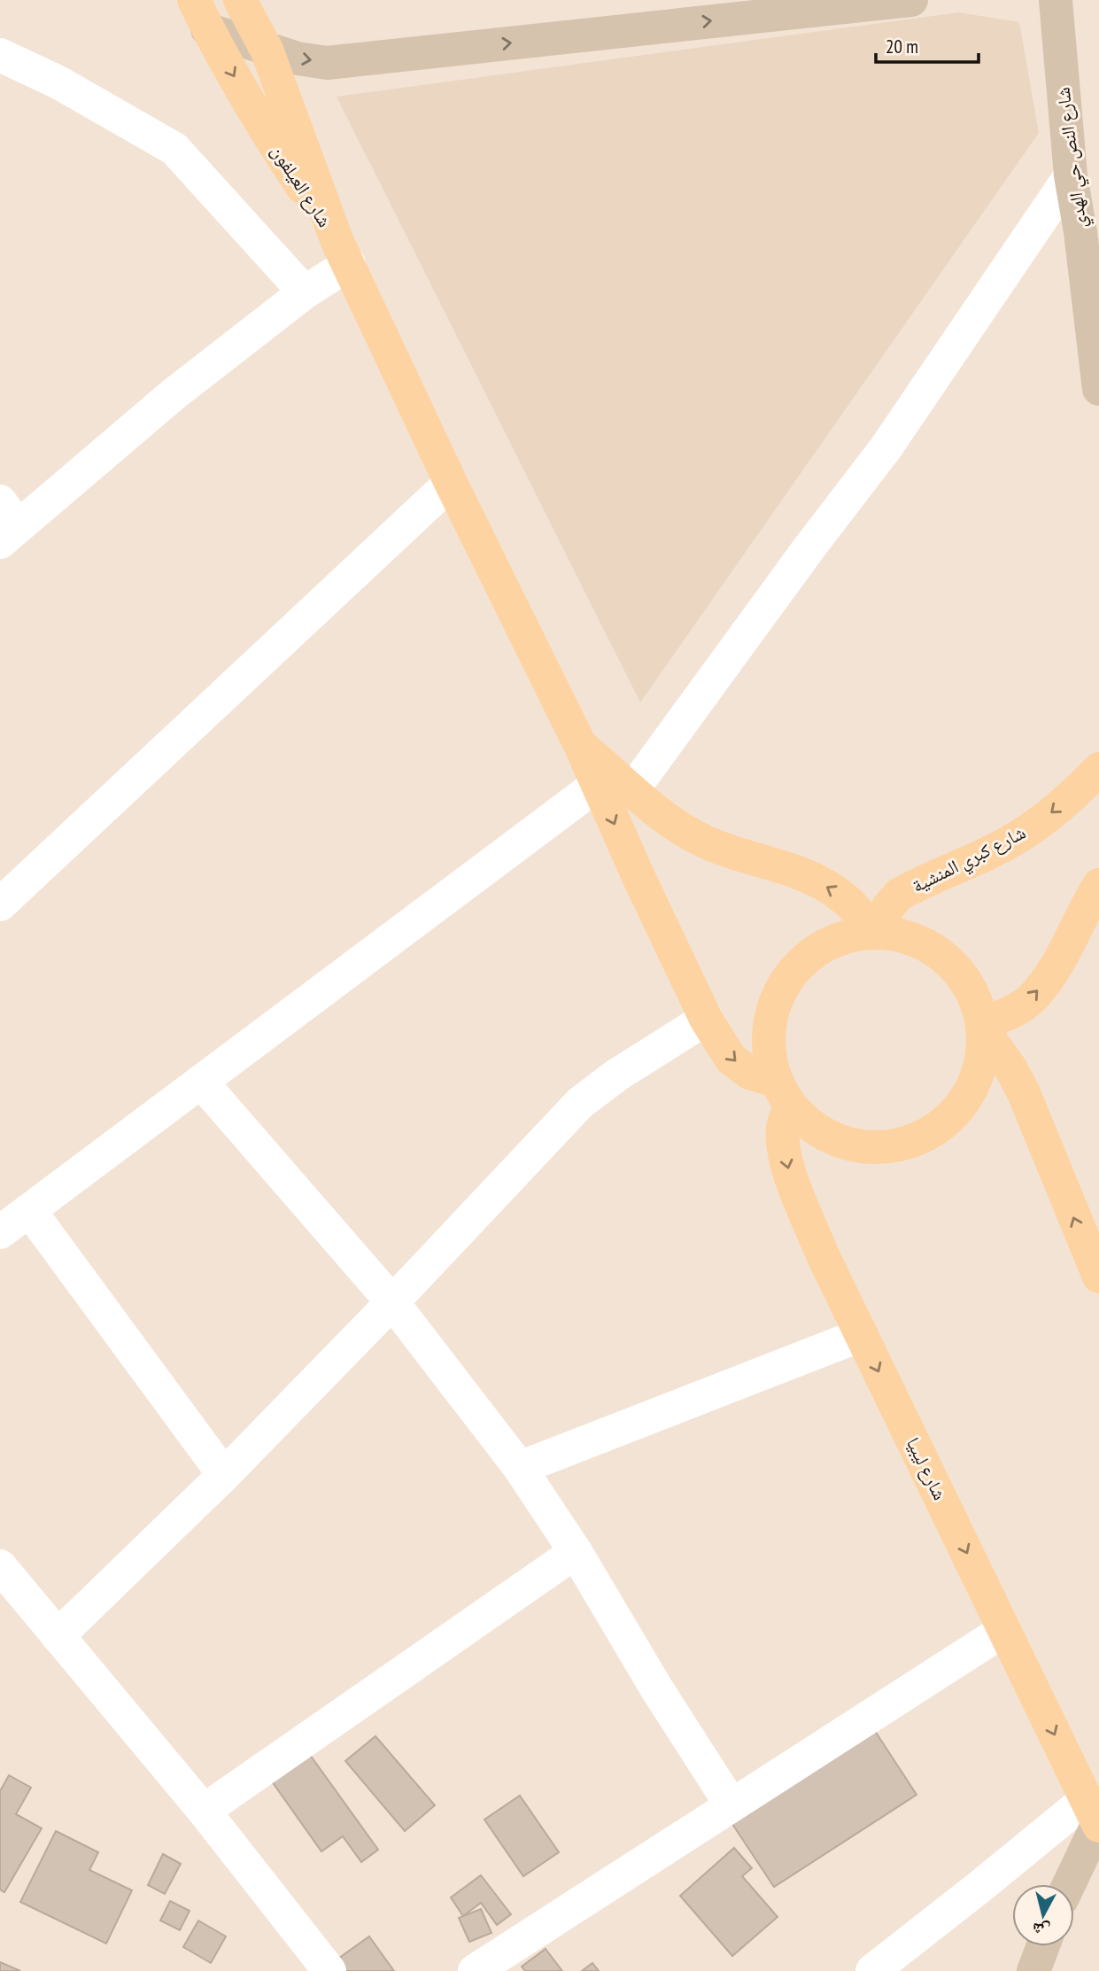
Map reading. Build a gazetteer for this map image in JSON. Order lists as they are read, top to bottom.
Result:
{
  "streets": {
    "main road": ["شارع العيلفون", "شارع كبري المنشية", "شارع ليبيا"],
    "street": ["شارع النص حي الهدي"]
  },
  "crossings": [
    ["شارع كبري المنشية", "شارع ليبيا"]
  ],
  "one_way": ["شارع ليبيا"],
  "scale_bar": "20 m",
  "north": "bottom"
}
